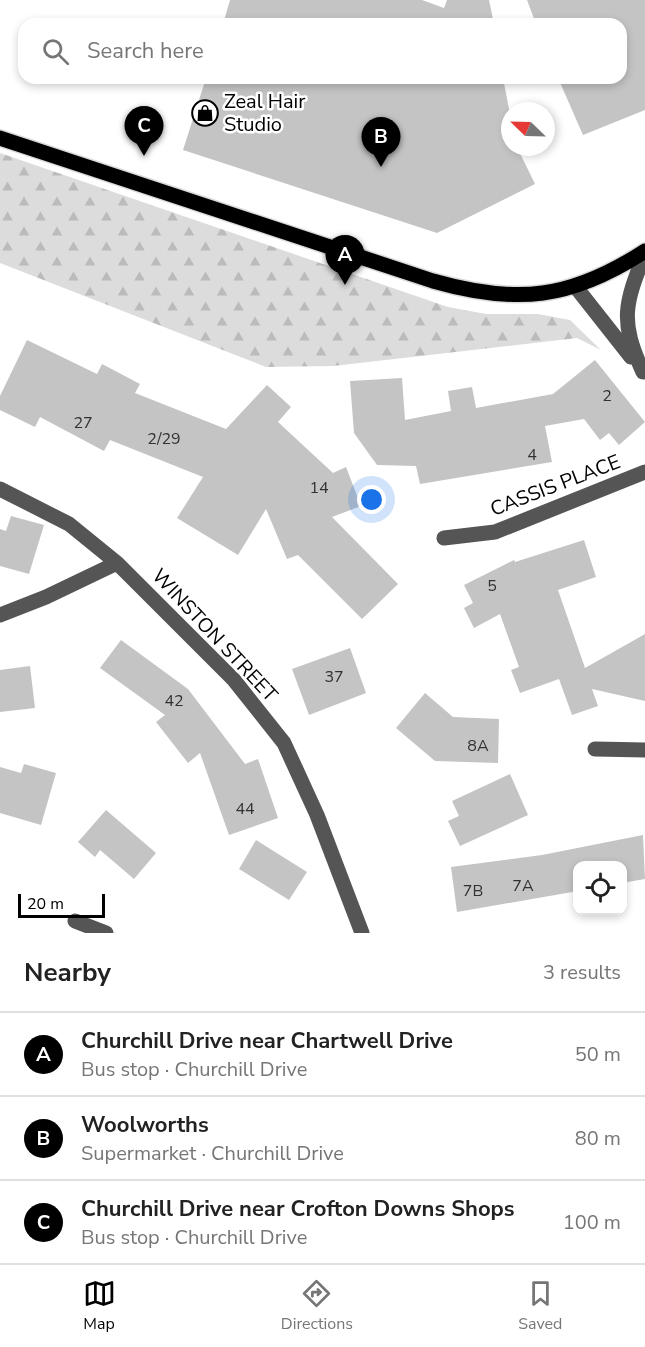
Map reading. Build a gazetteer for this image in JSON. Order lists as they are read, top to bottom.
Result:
{
  "streets": {
    "street": ["CASSIS PLACE", "WINSTON STREET"]
  },
  "places": {
    "shop": ["Zeal Hair Studio"]
  },
  "house_numbers": [
    "2",
    "27",
    "2/29",
    "4",
    "14",
    "5",
    "37",
    "42",
    "8A",
    "44",
    "7A",
    "7B"
  ],
  "scale_bar": "20 m",
  "north": "top left",
  "page": {
    "search": "Search here",
    "pins": ["C", "B", "A"],
    "scale": "20 m",
    "heading": ["Nearby", "3 results"],
    "list": [
      {
        "mark": "A",
        "name": "Churchill Drive near Chartwell Drive",
        "note": "Bus stop · Churchill Drive",
        "value": "50 m"
      },
      {
        "mark": "B",
        "name": "Woolworths",
        "note": "Supermarket · Churchill Drive",
        "value": "80 m"
      },
      {
        "mark": "C",
        "name": "Churchill Drive near Crofton Downs Shops",
        "note": "Bus stop · Churchill Drive",
        "value": "100 m"
      }
    ],
    "nav": ["Map", "Directions", "Saved"]
  }
}
